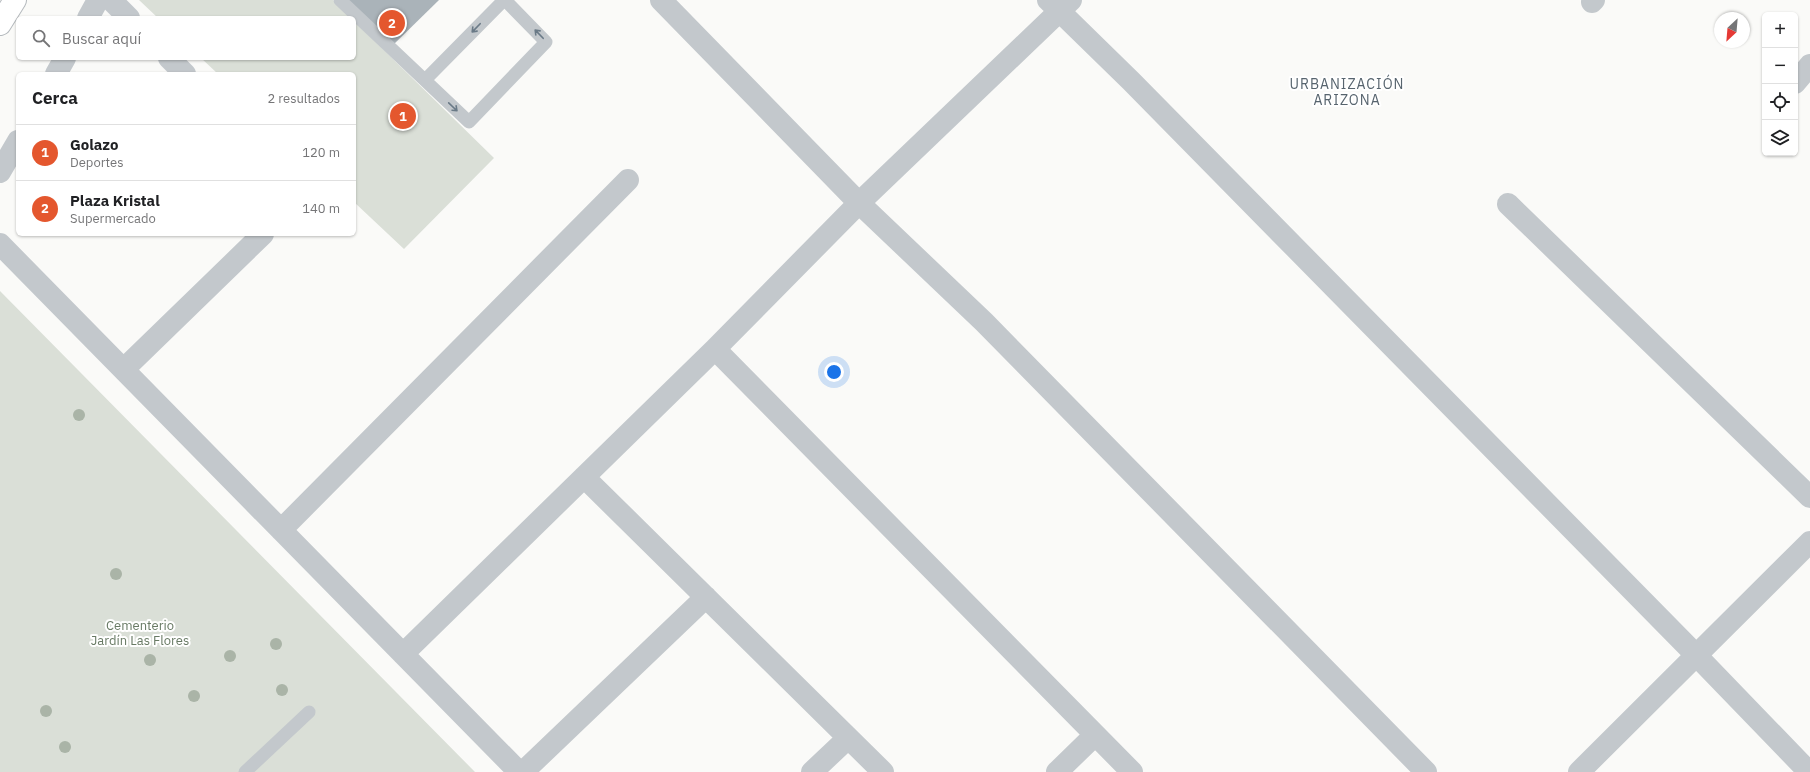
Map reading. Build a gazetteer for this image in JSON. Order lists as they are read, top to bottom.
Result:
{
  "districts": ["URBANIZACIÓN ARIZONA"],
  "parks": ["Cementerio Jardín Las Flores"],
  "north": "bottom left",
  "page": {
    "pins": ["2", "1"],
    "map_buttons": ["+", "−"],
    "search": "Buscar aquí",
    "heading": ["Cerca", "2 resultados"],
    "list": [
      {
        "mark": "1",
        "name": "Golazo",
        "note": "Deportes",
        "value": "120 m"
      },
      {
        "mark": "2",
        "name": "Plaza Kristal",
        "note": "Supermercado",
        "value": "140 m"
      }
    ]
  }
}
